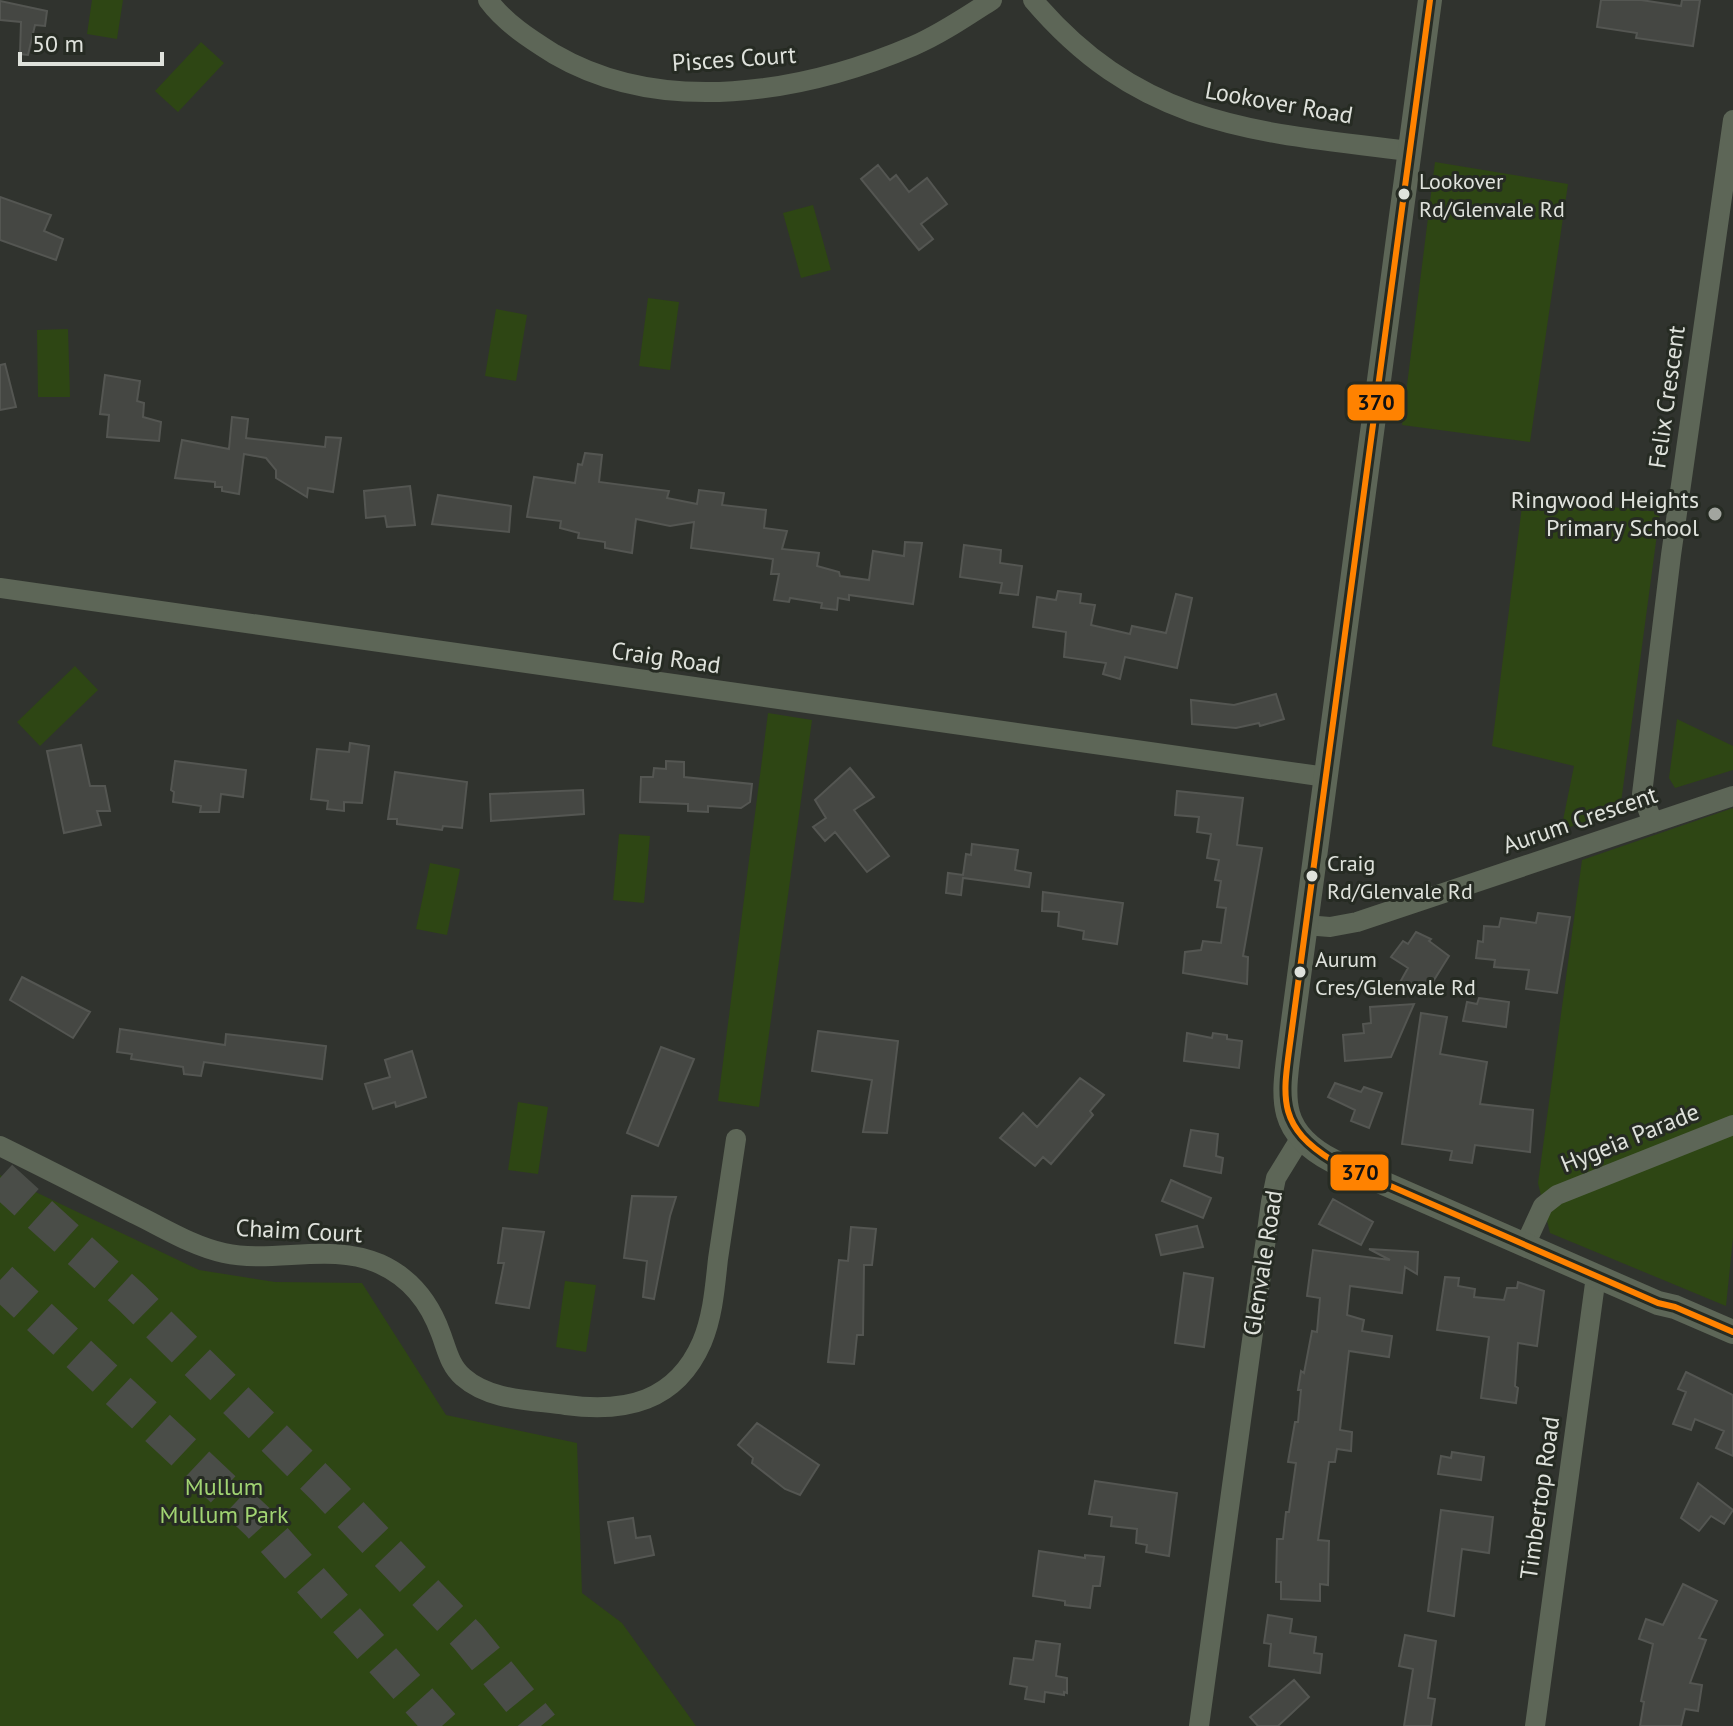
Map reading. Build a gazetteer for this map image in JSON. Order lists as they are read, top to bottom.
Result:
{
  "streets": {
    "street": [
      "Pisces Court",
      "Lookover Road",
      "Felix Crescent",
      "Craig Road",
      "Aurum Crescent",
      "Hygeia Parade",
      "Chaim Court",
      "Glenvale Road",
      "Timbertop Road"
    ]
  },
  "crossings": [
    ["Felix Crescent", "Aurum Crescent"]
  ],
  "parks": ["Mullum Mullum Park"],
  "places": [
    "Lookover Rd/Glenvale Rd",
    "Ringwood Heights Primary School",
    "Craig Rd/Glenvale Rd",
    "Aurum Cres/Glenvale Rd"
  ],
  "lines": ["transit line 370"],
  "scale_bar": "50 m"
}
